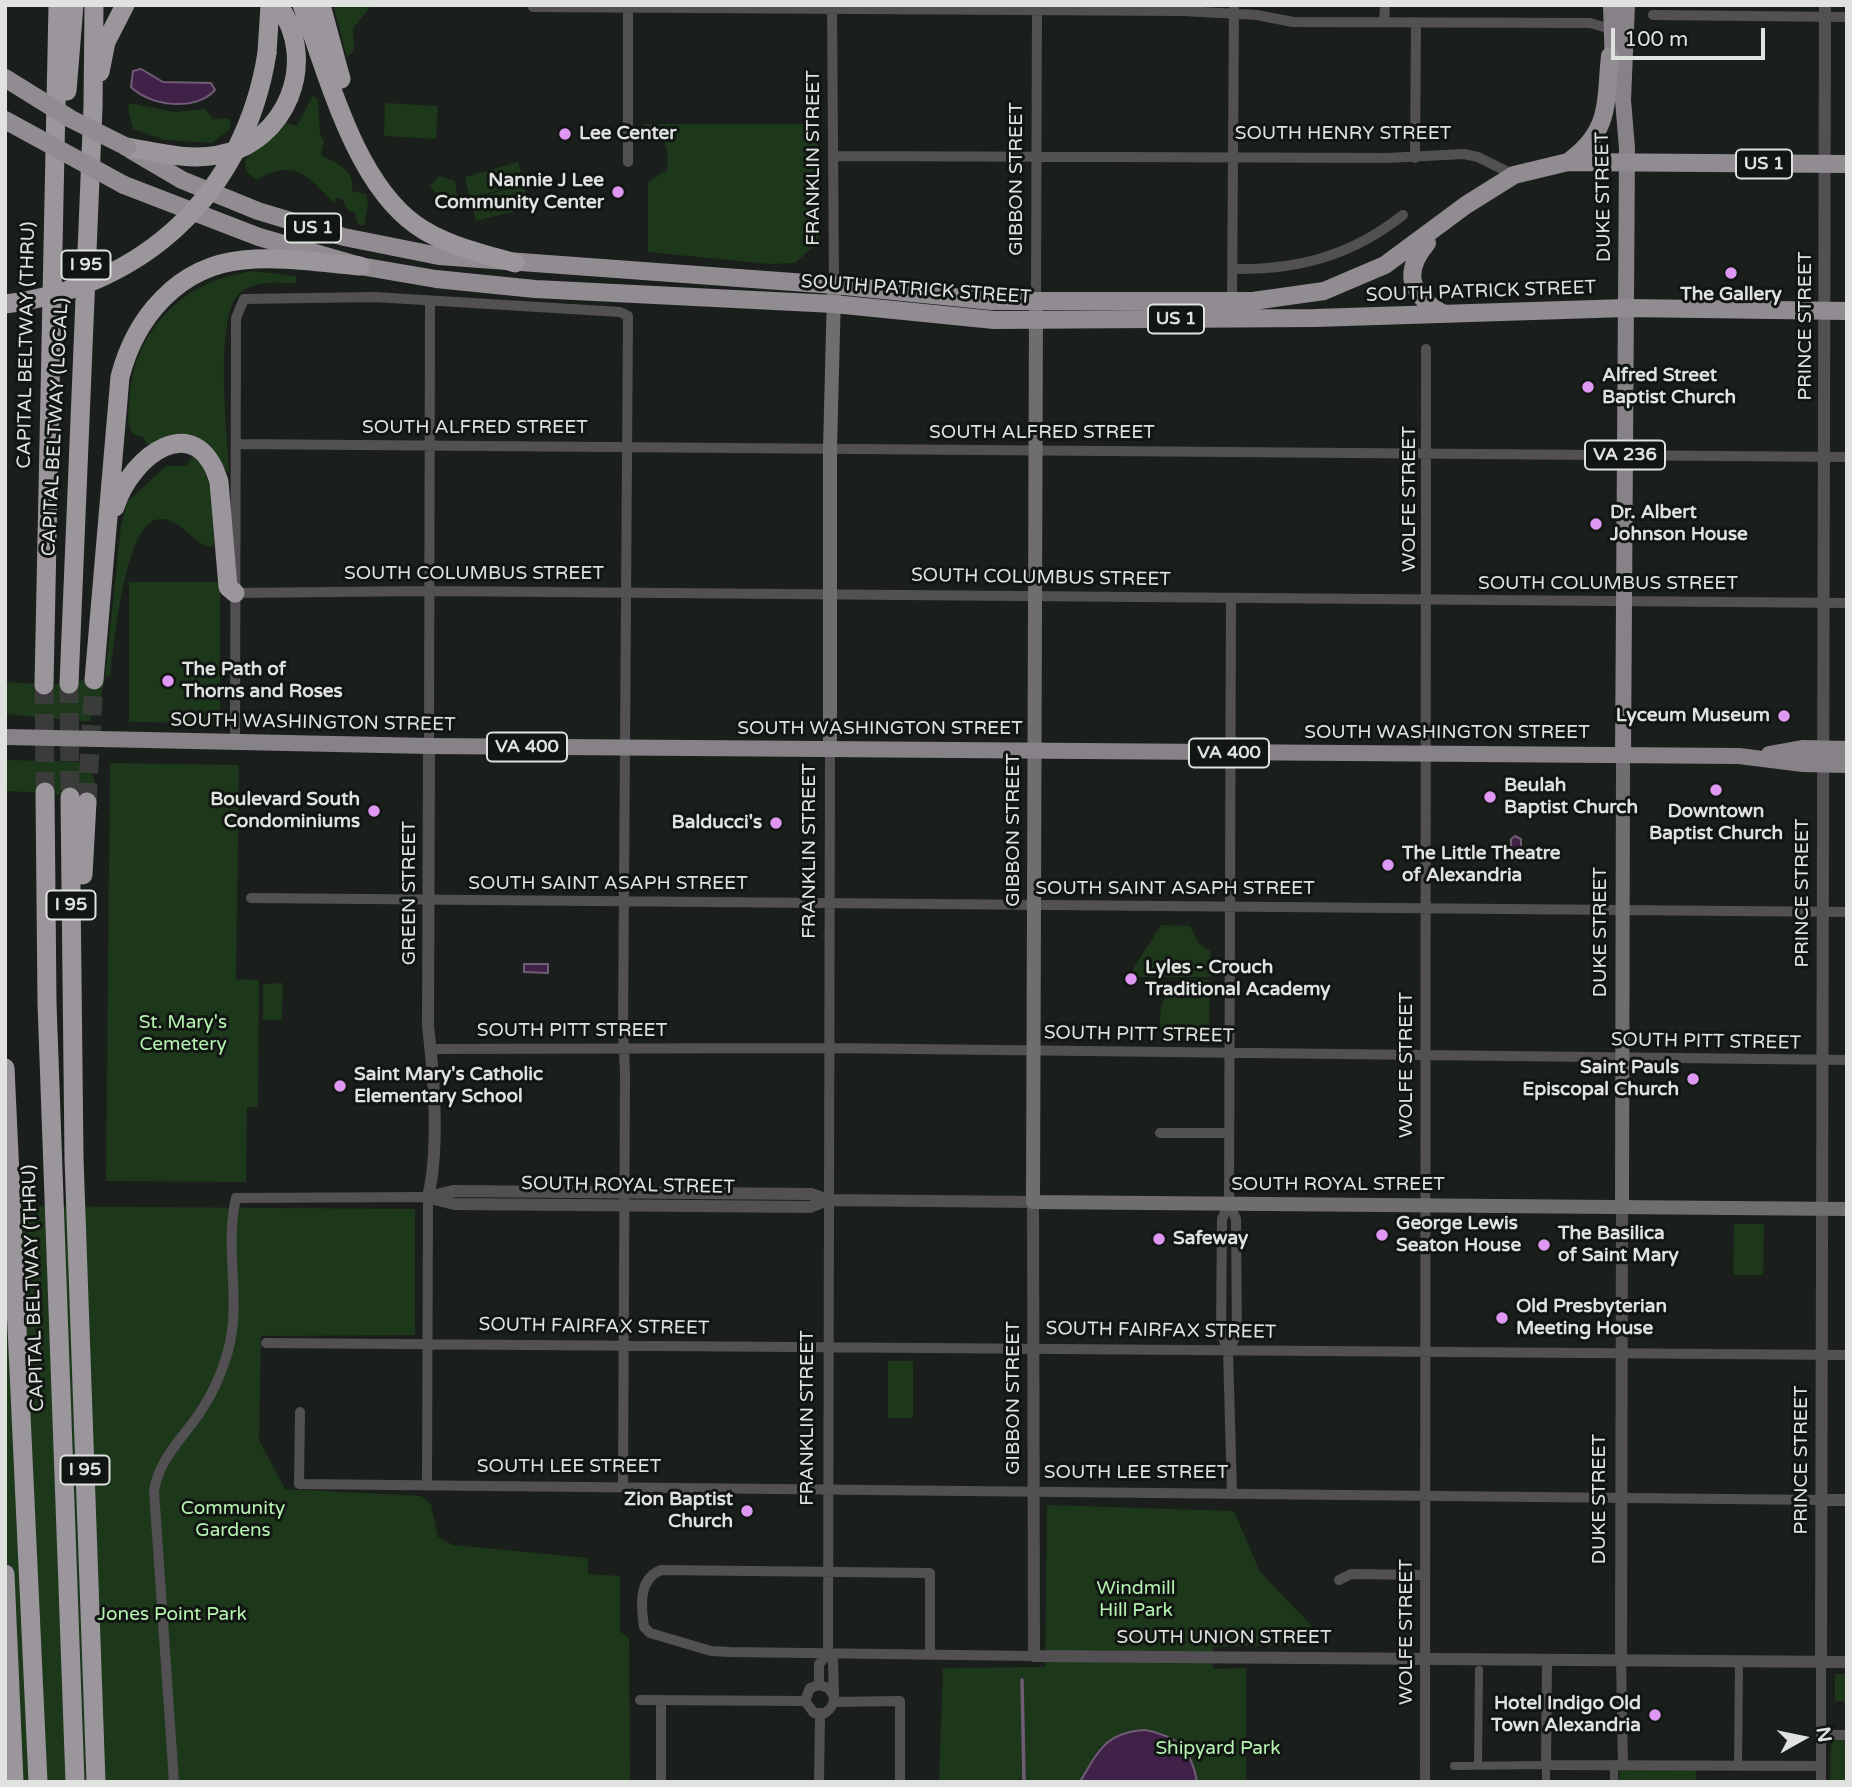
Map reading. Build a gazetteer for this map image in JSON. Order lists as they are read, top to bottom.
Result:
{
  "streets": {
    "highway": [
      "US 1",
      "I 95",
      "SOUTH PATRICK STREET",
      "CAPITAL BELTWAY (THRU)",
      "CAPITAL BELTWAY (LOCAL)"
    ],
    "main road": [
      "FRANKLIN STREET",
      "GIBBON STREET",
      "DUKE STREET",
      "VA 236",
      "SOUTH WASHINGTON STREET",
      "VA 400",
      "SOUTH ROYAL STREET"
    ],
    "street": [
      "SOUTH HENRY STREET",
      "PRINCE STREET",
      "SOUTH ALFRED STREET",
      "WOLFE STREET",
      "SOUTH COLUMBUS STREET",
      "SOUTH SAINT ASAPH STREET",
      "GREEN STREET",
      "SOUTH PITT STREET",
      "SOUTH FAIRFAX STREET",
      "SOUTH LEE STREET",
      "SOUTH UNION STREET"
    ]
  },
  "crossings": [
    ["SOUTH HENRY STREET", "FRANKLIN STREET"],
    ["SOUTH HENRY STREET", "US 1"],
    ["SOUTH HENRY STREET", "GIBBON STREET"],
    ["SOUTH HENRY STREET", "SOUTH PATRICK STREET"],
    ["FRANKLIN STREET", "SOUTH PATRICK STREET"],
    ["FRANKLIN STREET", "SOUTH ALFRED STREET"],
    ["FRANKLIN STREET", "SOUTH COLUMBUS STREET"],
    ["FRANKLIN STREET", "SOUTH WASHINGTON STREET"],
    ["FRANKLIN STREET", "SOUTH SAINT ASAPH STREET"],
    ["FRANKLIN STREET", "SOUTH PITT STREET"],
    ["FRANKLIN STREET", "SOUTH ROYAL STREET"],
    ["FRANKLIN STREET", "SOUTH FAIRFAX STREET"],
    ["FRANKLIN STREET", "SOUTH LEE STREET"],
    ["FRANKLIN STREET", "SOUTH UNION STREET"],
    ["US 1", "DUKE STREET"],
    ["US 1", "SOUTH PATRICK STREET"],
    ["US 1", "PRINCE STREET"],
    ["GIBBON STREET", "SOUTH PATRICK STREET"],
    ["GIBBON STREET", "SOUTH ALFRED STREET"],
    ["GIBBON STREET", "SOUTH COLUMBUS STREET"],
    ["GIBBON STREET", "SOUTH WASHINGTON STREET"],
    ["GIBBON STREET", "SOUTH SAINT ASAPH STREET"],
    ["GIBBON STREET", "SOUTH PITT STREET"],
    ["GIBBON STREET", "SOUTH ROYAL STREET"],
    ["GIBBON STREET", "SOUTH FAIRFAX STREET"],
    ["GIBBON STREET", "SOUTH LEE STREET"],
    ["GIBBON STREET", "SOUTH UNION STREET"],
    ["DUKE STREET", "SOUTH PATRICK STREET"],
    ["DUKE STREET", "SOUTH ALFRED STREET"],
    ["DUKE STREET", "SOUTH COLUMBUS STREET"],
    ["DUKE STREET", "SOUTH WASHINGTON STREET"],
    ["DUKE STREET", "SOUTH SAINT ASAPH STREET"],
    ["DUKE STREET", "SOUTH PITT STREET"],
    ["DUKE STREET", "SOUTH ROYAL STREET"],
    ["DUKE STREET", "SOUTH FAIRFAX STREET"],
    ["DUKE STREET", "SOUTH LEE STREET"],
    ["DUKE STREET", "SOUTH UNION STREET"],
    ["SOUTH PATRICK STREET", "PRINCE STREET"],
    ["PRINCE STREET", "SOUTH ALFRED STREET"],
    ["PRINCE STREET", "SOUTH COLUMBUS STREET"],
    ["PRINCE STREET", "SOUTH WASHINGTON STREET"],
    ["PRINCE STREET", "SOUTH SAINT ASAPH STREET"],
    ["PRINCE STREET", "SOUTH PITT STREET"],
    ["PRINCE STREET", "SOUTH ROYAL STREET"],
    ["PRINCE STREET", "SOUTH FAIRFAX STREET"],
    ["PRINCE STREET", "SOUTH LEE STREET"],
    ["PRINCE STREET", "SOUTH UNION STREET"],
    ["SOUTH ALFRED STREET", "WOLFE STREET"],
    ["SOUTH ALFRED STREET", "GREEN STREET"],
    ["WOLFE STREET", "SOUTH COLUMBUS STREET"],
    ["WOLFE STREET", "SOUTH WASHINGTON STREET"],
    ["WOLFE STREET", "SOUTH SAINT ASAPH STREET"],
    ["WOLFE STREET", "SOUTH PITT STREET"],
    ["WOLFE STREET", "SOUTH ROYAL STREET"],
    ["WOLFE STREET", "SOUTH FAIRFAX STREET"],
    ["WOLFE STREET", "SOUTH LEE STREET"],
    ["WOLFE STREET", "SOUTH UNION STREET"],
    ["SOUTH COLUMBUS STREET", "GREEN STREET"],
    ["SOUTH WASHINGTON STREET", "GREEN STREET"],
    ["SOUTH SAINT ASAPH STREET", "GREEN STREET"],
    ["GREEN STREET", "SOUTH PITT STREET"],
    ["GREEN STREET", "SOUTH ROYAL STREET"],
    ["GREEN STREET", "SOUTH FAIRFAX STREET"],
    ["GREEN STREET", "SOUTH LEE STREET"]
  ],
  "parks": [
    "St. Mary's Cemetery",
    "Community Gardens",
    "Windmill Hill Park",
    "Jones Point Park",
    "Shipyard Park"
  ],
  "places": [
    "Lee Center",
    "Nannie J Lee Community Center",
    "The Gallery",
    "Alfred Street Baptist Church",
    "Dr. Albert Johnson House",
    "The Path of Thorns and Roses",
    "Lyceum Museum",
    "Downtown Baptist Church",
    "Beulah Baptist Church",
    "Boulevard South Condominiums",
    "Balducci's",
    "The Little Theatre of Alexandria",
    "Lyles - Crouch Traditional Academy",
    "Saint Pauls Episcopal Church",
    "Saint Mary's Catholic Elementary School",
    "George Lewis Seaton House",
    "Safeway",
    "The Basilica of Saint Mary",
    "Old Presbyterian Meeting House",
    "Zion Baptist Church",
    "Hotel Indigo Old Town Alexandria"
  ],
  "scale_bar": "100 m",
  "north": "right"
}
